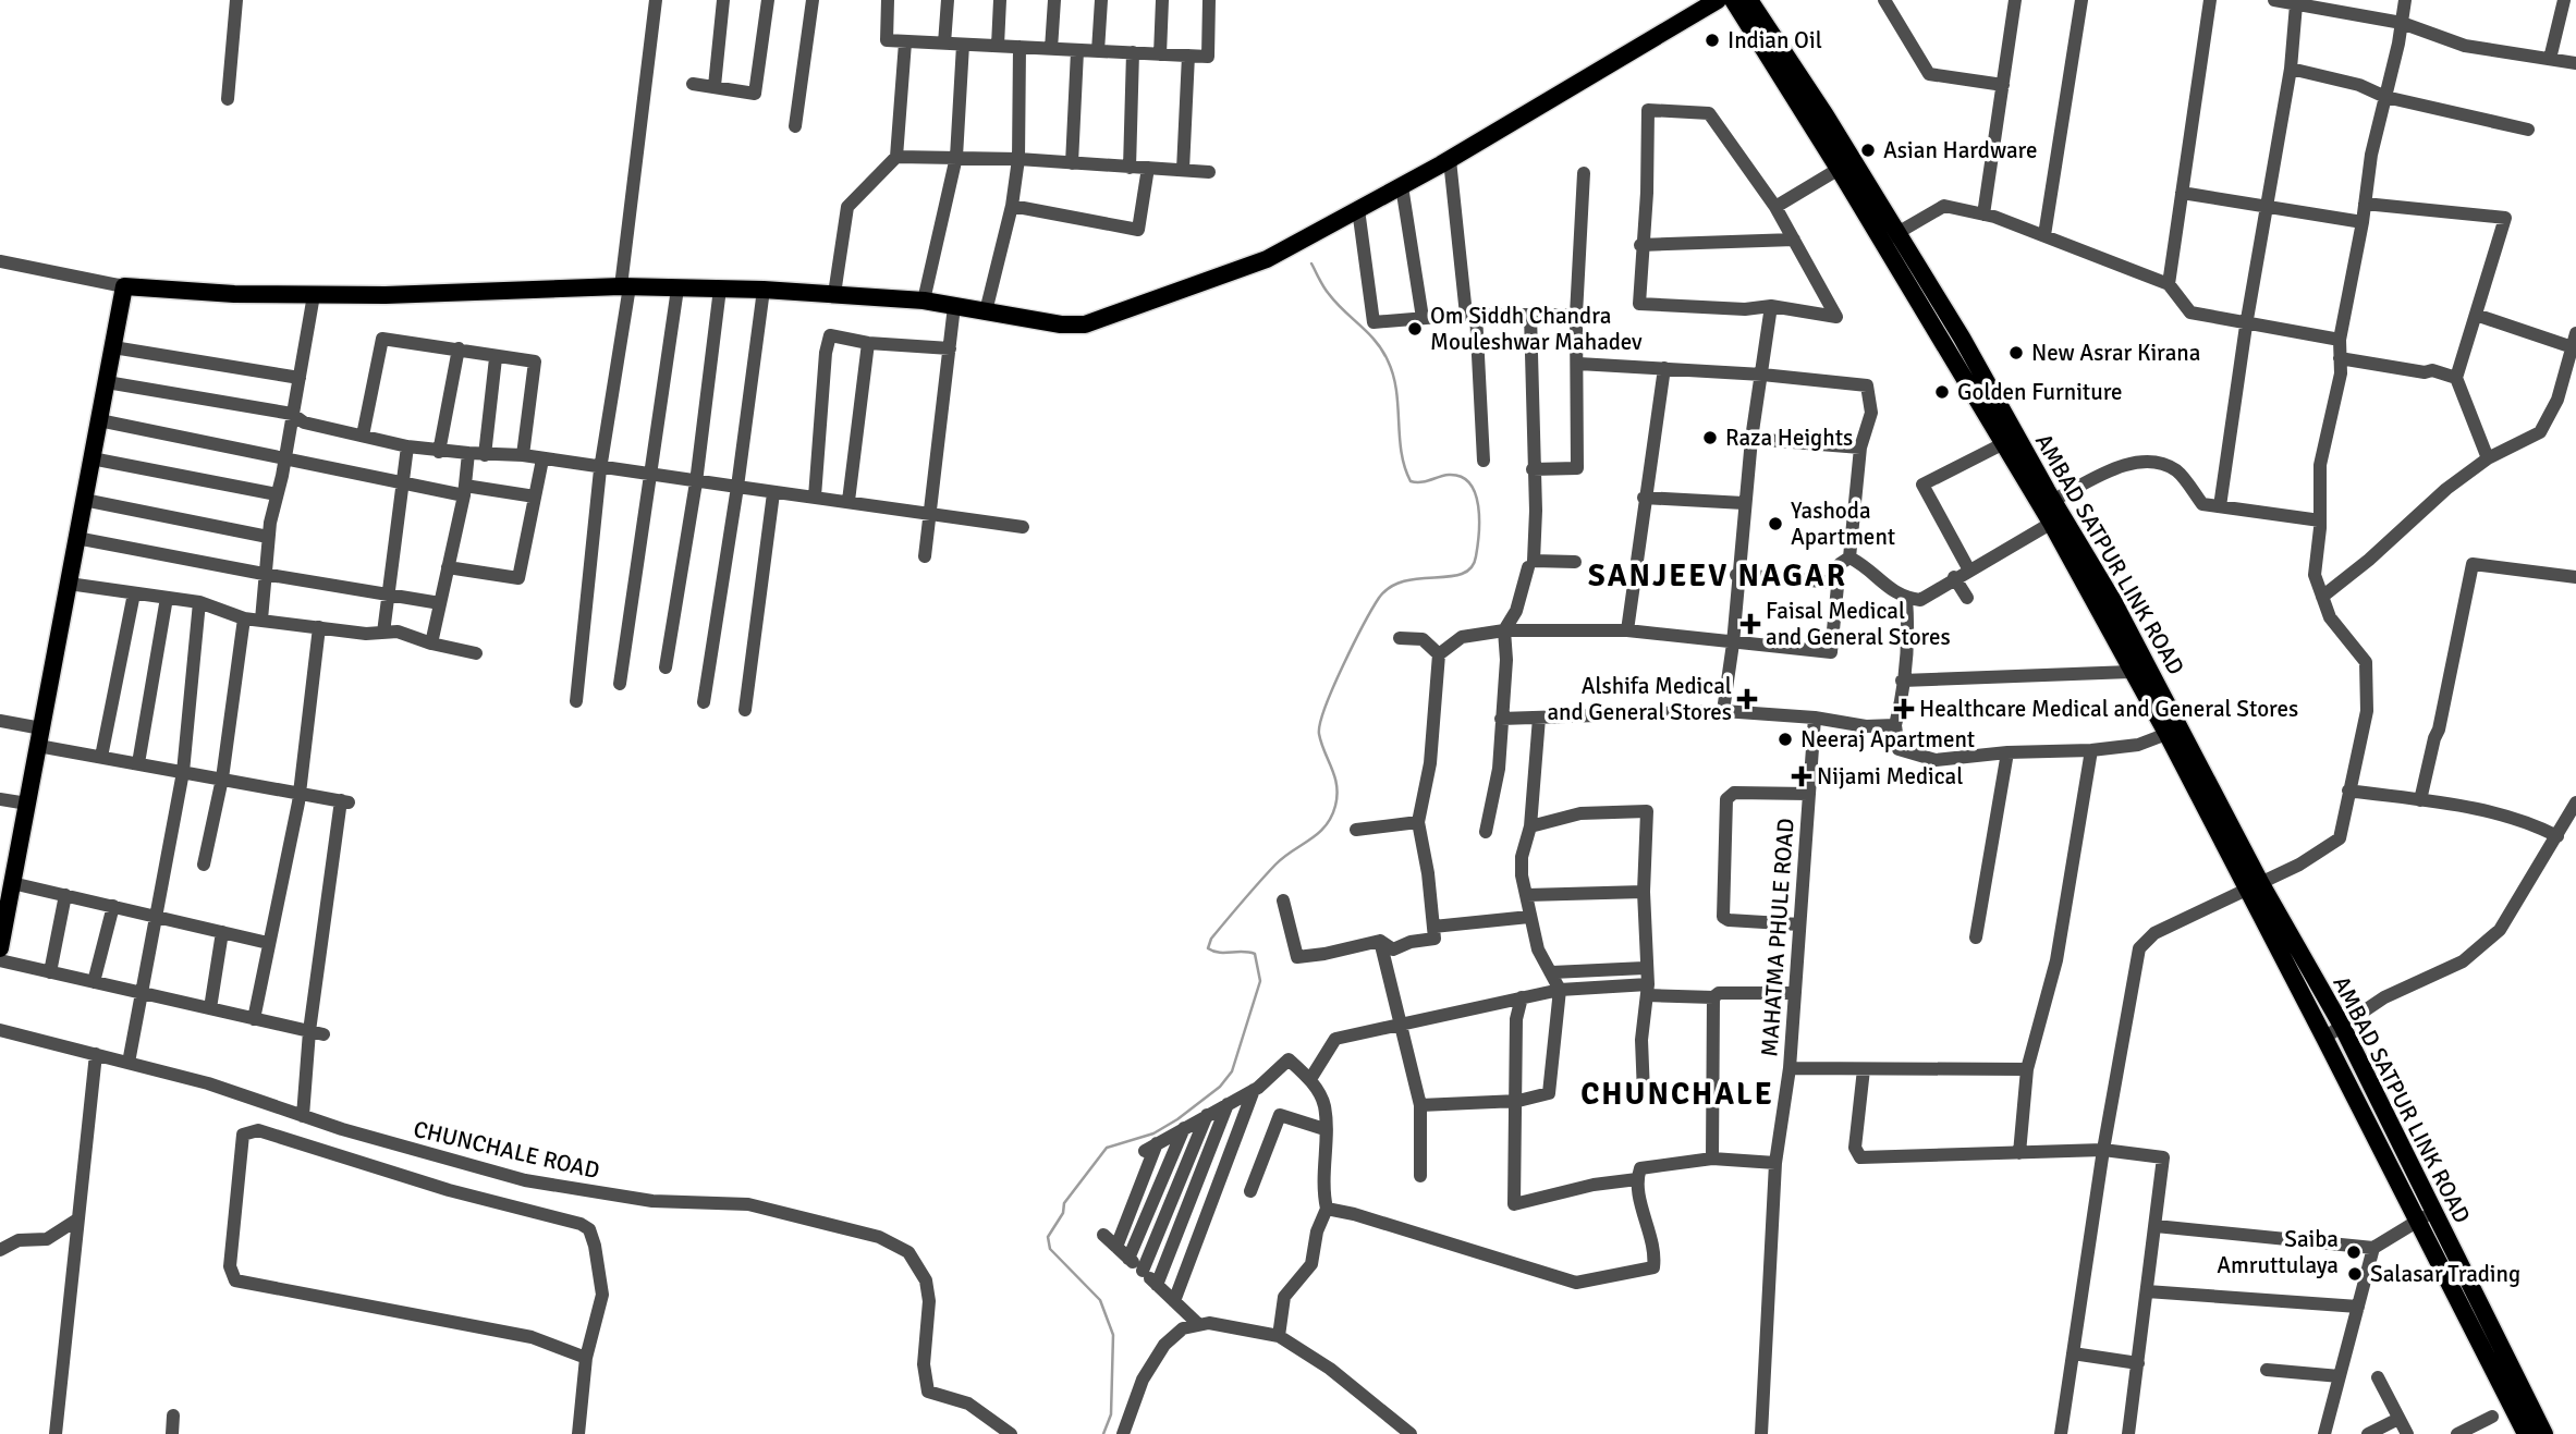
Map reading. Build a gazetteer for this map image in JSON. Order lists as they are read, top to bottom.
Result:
{
  "streets": {
    "main road": ["AMBAD SATPUR LINK ROAD"],
    "street": ["MAHATMA PHULE ROAD", "CHUNCHALE ROAD"]
  },
  "districts": ["SANJEEV NAGAR", "CHUNCHALE"],
  "places": {
    "other": [
      "Indian Oil",
      "Asian Hardware",
      "Om Siddh Chandra Mouleshwar Mahadev",
      "New Asrar Kirana",
      "Golden Furniture",
      "Raza Heights",
      "Yashoda Apartment",
      "Neeraj Apartment",
      "Saiba Amruttulaya",
      "Salasar Trading"
    ],
    "health": [
      "Faisal Medical and General Stores",
      "Alshifa Medical and General Stores",
      "Healthcare Medical and General Stores",
      "Nijami Medical"
    ]
  }
}
